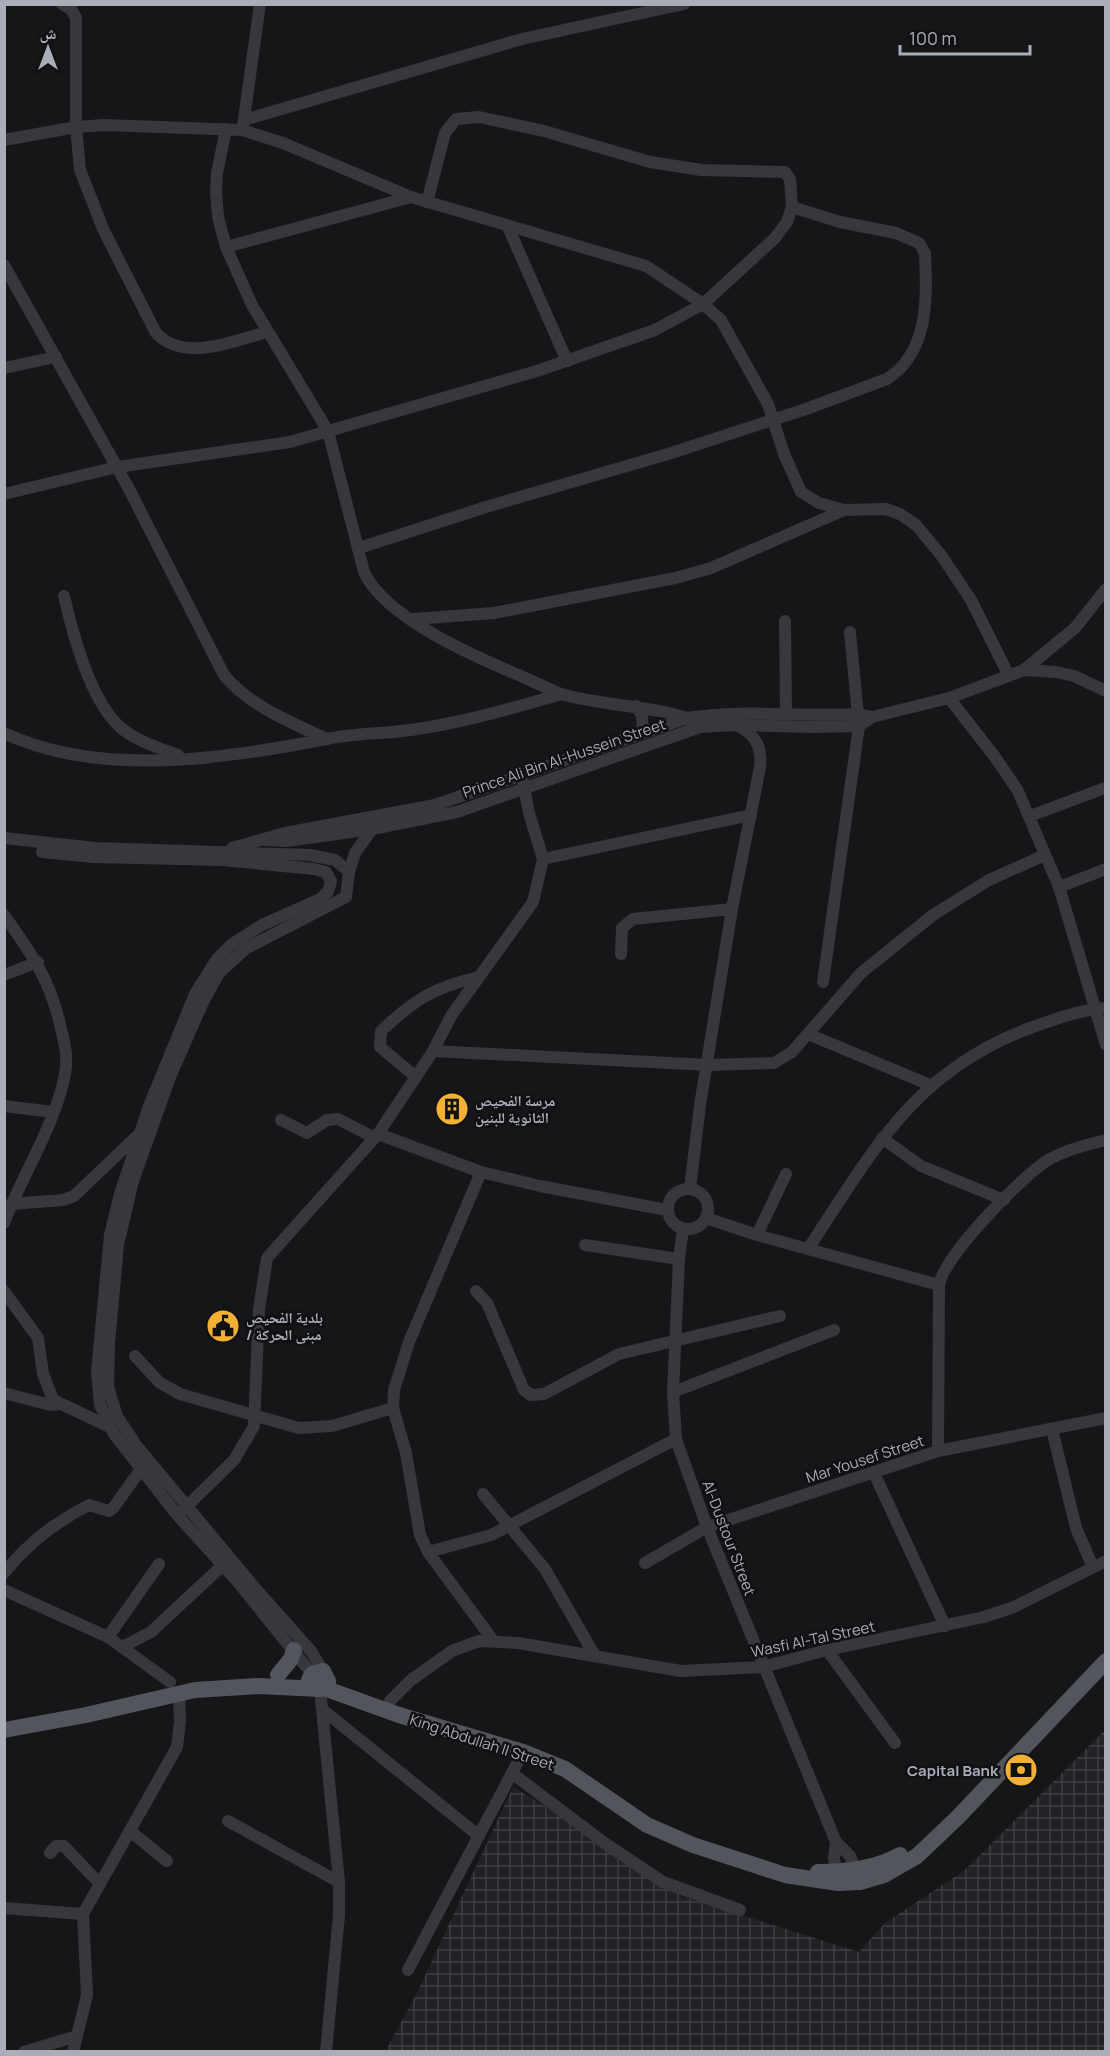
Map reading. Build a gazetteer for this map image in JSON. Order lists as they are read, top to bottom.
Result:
{
  "streets": {
    "main road": ["King Abdullah II Street"],
    "street": [
      "Prince Ali Bin Al-Hussein Street",
      "Mar Yousef Street",
      "Al-Dustour Street",
      "Wasfi Al-Tal Street"
    ]
  },
  "crossings": [
    ["Mar Yousef Street", "Al-Dustour Street"],
    ["Al-Dustour Street", "Wasfi Al-Tal Street"],
    ["Al-Dustour Street", "King Abdullah II Street"],
    ["Wasfi Al-Tal Street", "King Abdullah II Street"]
  ],
  "places": {
    "building": ["مرسة الفحيص الثانوية للبنين"],
    "public building": ["بلدية الفحيص / مبنى الحركة"],
    "bank": ["Capital Bank"]
  },
  "scale_bar": "100 m",
  "north": "top"
}
